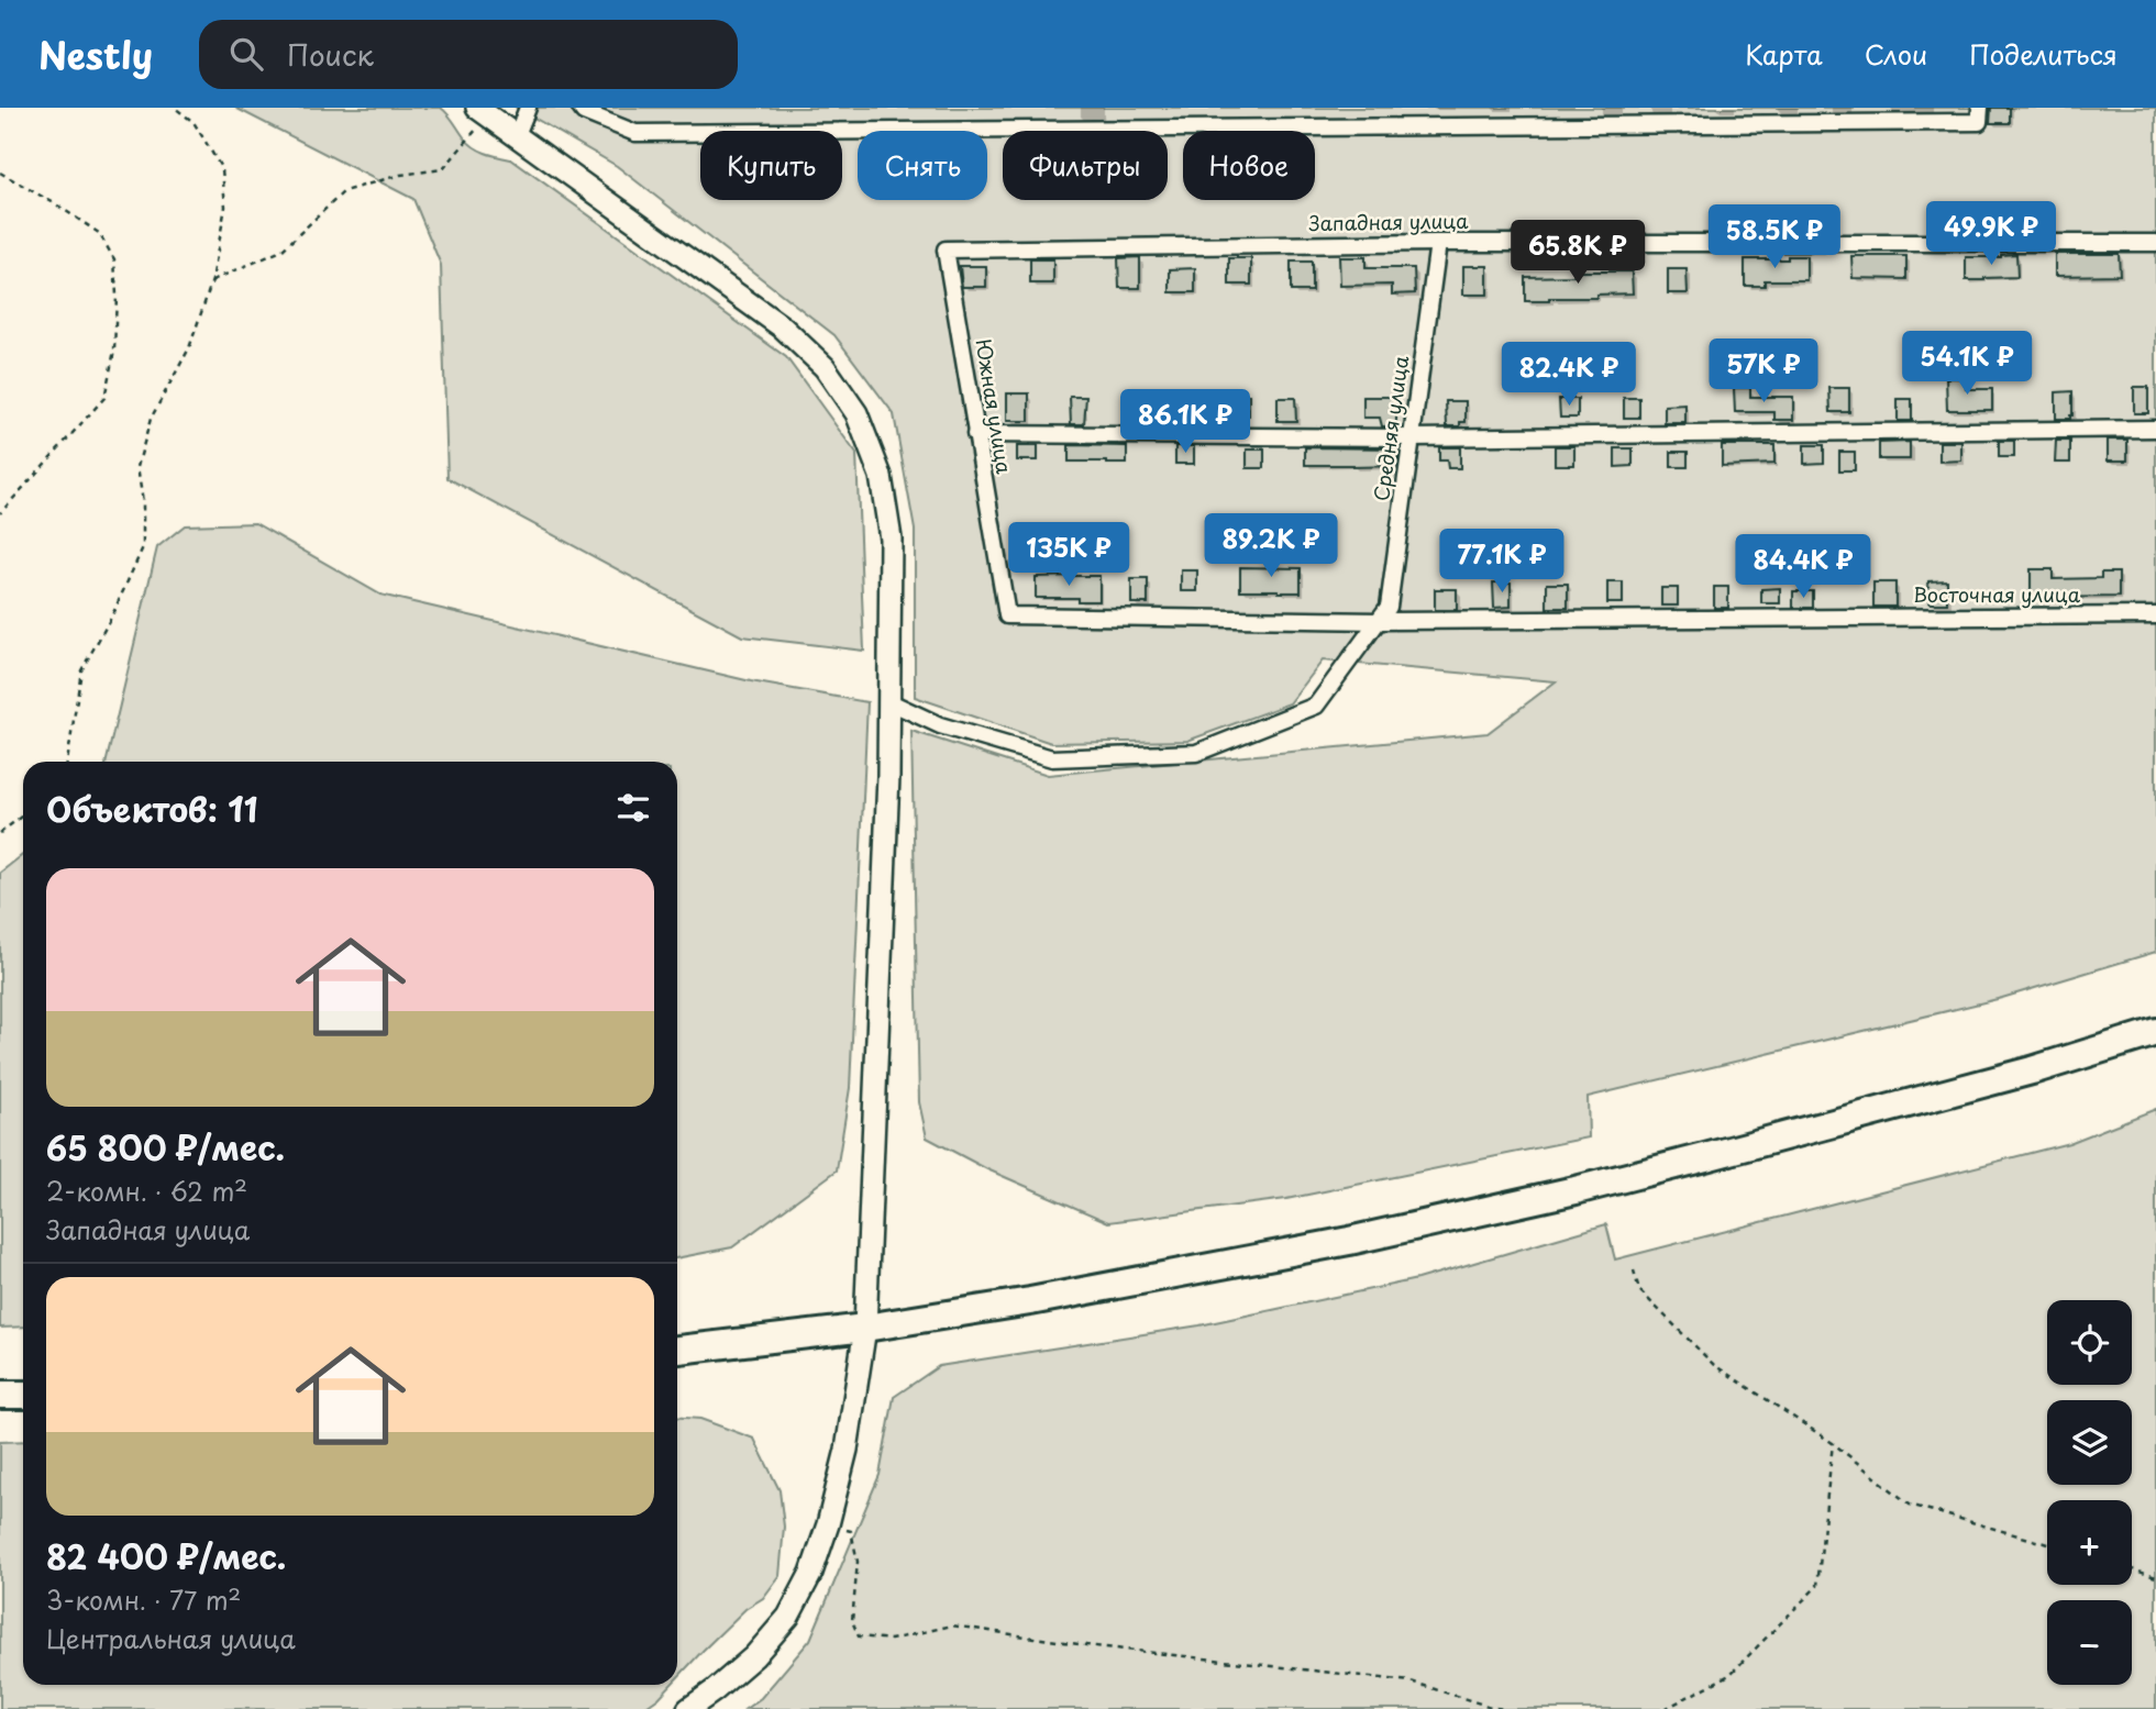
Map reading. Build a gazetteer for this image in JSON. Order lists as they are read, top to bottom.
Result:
{
  "streets": {
    "street": [
      "Западная улица",
      "Южная улица",
      "Средняя улица",
      "Восточная улица"
    ]
  },
  "crossings": [
    ["Западная улица", "Южная улица"],
    ["Западная улица", "Средняя улица"],
    ["Южная улица", "Восточная улица"],
    ["Средняя улица", "Восточная улица"]
  ],
  "page": {
    "header": "Nestly",
    "search": "Поиск",
    "nav": ["Карта", "Слои", "Поделиться"],
    "chip": [
      "Купить",
      "Снять",
      "Фильтры",
      "Новое"
    ],
    "price": [
      "49.9K ₽",
      "58.5K ₽",
      "65.8K ₽",
      "54.1K ₽",
      "57K ₽",
      "82.4K ₽",
      "86.1K ₽",
      "89.2K ₽",
      "135K ₽",
      "77.1K ₽",
      "84.4K ₽"
    ],
    "heading": "Объектов: 11",
    "list": [
      {
        "name": "65 800 ₽/мес.",
        "note": "2-комн. · 62 m² · Западная улица"
      },
      {
        "name": "82 400 ₽/мес.",
        "note": "3-комн. · 77 m² · Центральная улица"
      }
    ],
    "map_buttons": ["+", "−"]
  }
}
